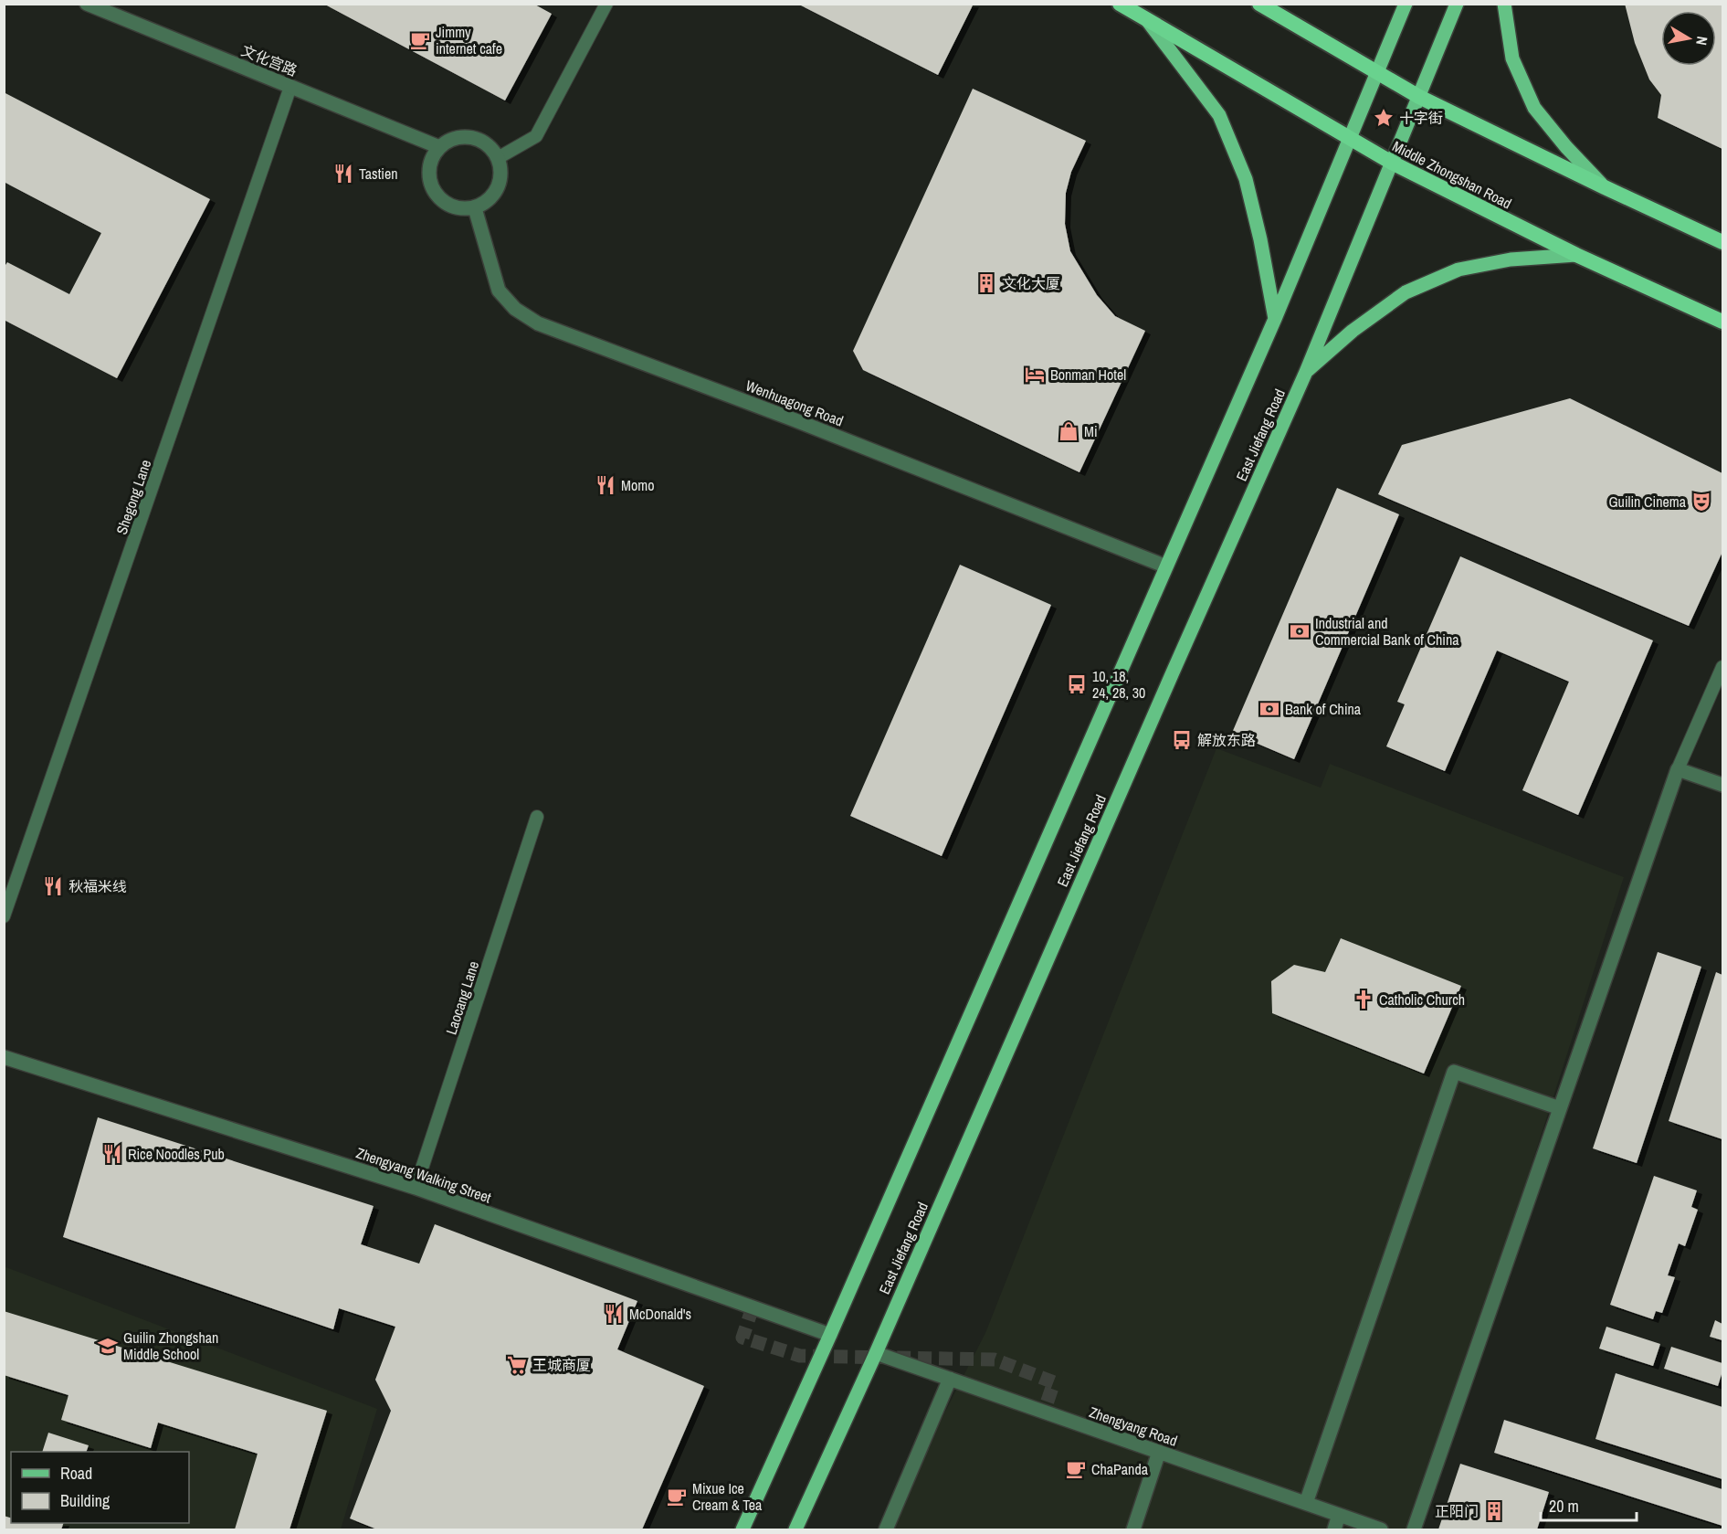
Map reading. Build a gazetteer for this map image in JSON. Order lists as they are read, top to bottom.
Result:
{
  "streets": {
    "highway": ["Middle Zhongshan Road"],
    "main road": ["East Jiefang Road"],
    "street": [
      "文化宫路",
      "Wenhuagong Road",
      "Zhengyang Walking Street",
      "Zhengyang Road"
    ],
    "lane": ["Shegong Lane", "Laocang Lane"]
  },
  "crossings": [
    ["文化宫路", "Wenhuagong Road"],
    ["文化宫路", "Shegong Lane"],
    ["Middle Zhongshan Road", "East Jiefang Road"],
    ["East Jiefang Road", "Zhengyang Road"],
    ["Laocang Lane", "Zhengyang Walking Street"]
  ],
  "places": {
    "cafe": ["Jimmy internet cafe", "ChaPanda", "Mixue Ice Cream & Tea"],
    "place": ["十字街"],
    "restaurant": [
      "Tastien",
      "Momo",
      "秋福米线",
      "Rice Noodles Pub",
      "McDonald's"
    ],
    "building": ["文化大厦", "正阳门"],
    "hotel": ["Bonman Hotel"],
    "shop": ["Mi"],
    "theatre": ["Guilin Cinema"],
    "bank": ["Industrial and Commercial Bank of China", "Bank of China"],
    "bus stop": ["10, 18, 24, 28, 30", "解放东路"],
    "church": ["Catholic Church"],
    "school or university": ["Guilin Zhongshan Middle School"],
    "supermarket": ["王城商厦"]
  },
  "legend": ["Road", "Building"],
  "scale_bar": "20 m",
  "north": "right"
}
